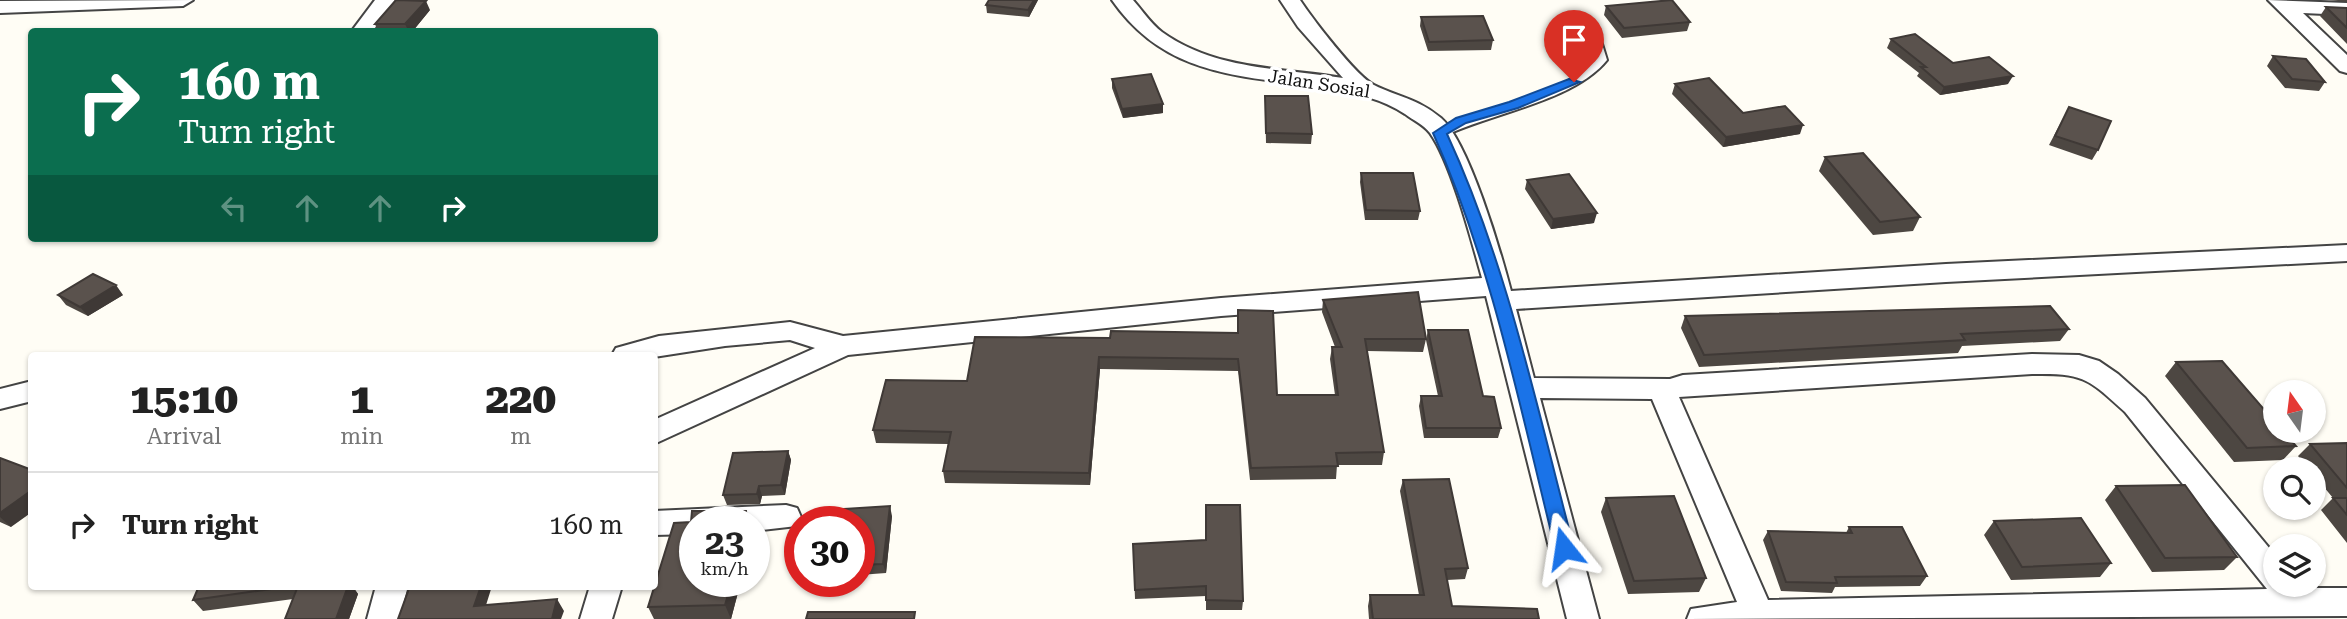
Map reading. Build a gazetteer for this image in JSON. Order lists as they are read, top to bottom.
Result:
{
  "streets": {
    "street": ["Jalan Sosial"]
  },
  "north": "top",
  "page": {
    "turn": ["160 m", "Turn right"],
    "eta": [
      "15:10",
      "Arrival",
      "1",
      "min",
      "220",
      "m"
    ],
    "list": [
      {
        "name": "Turn right",
        "value": "160 m"
      }
    ],
    "speed": "23 km/h",
    "limit": "30"
  }
}
